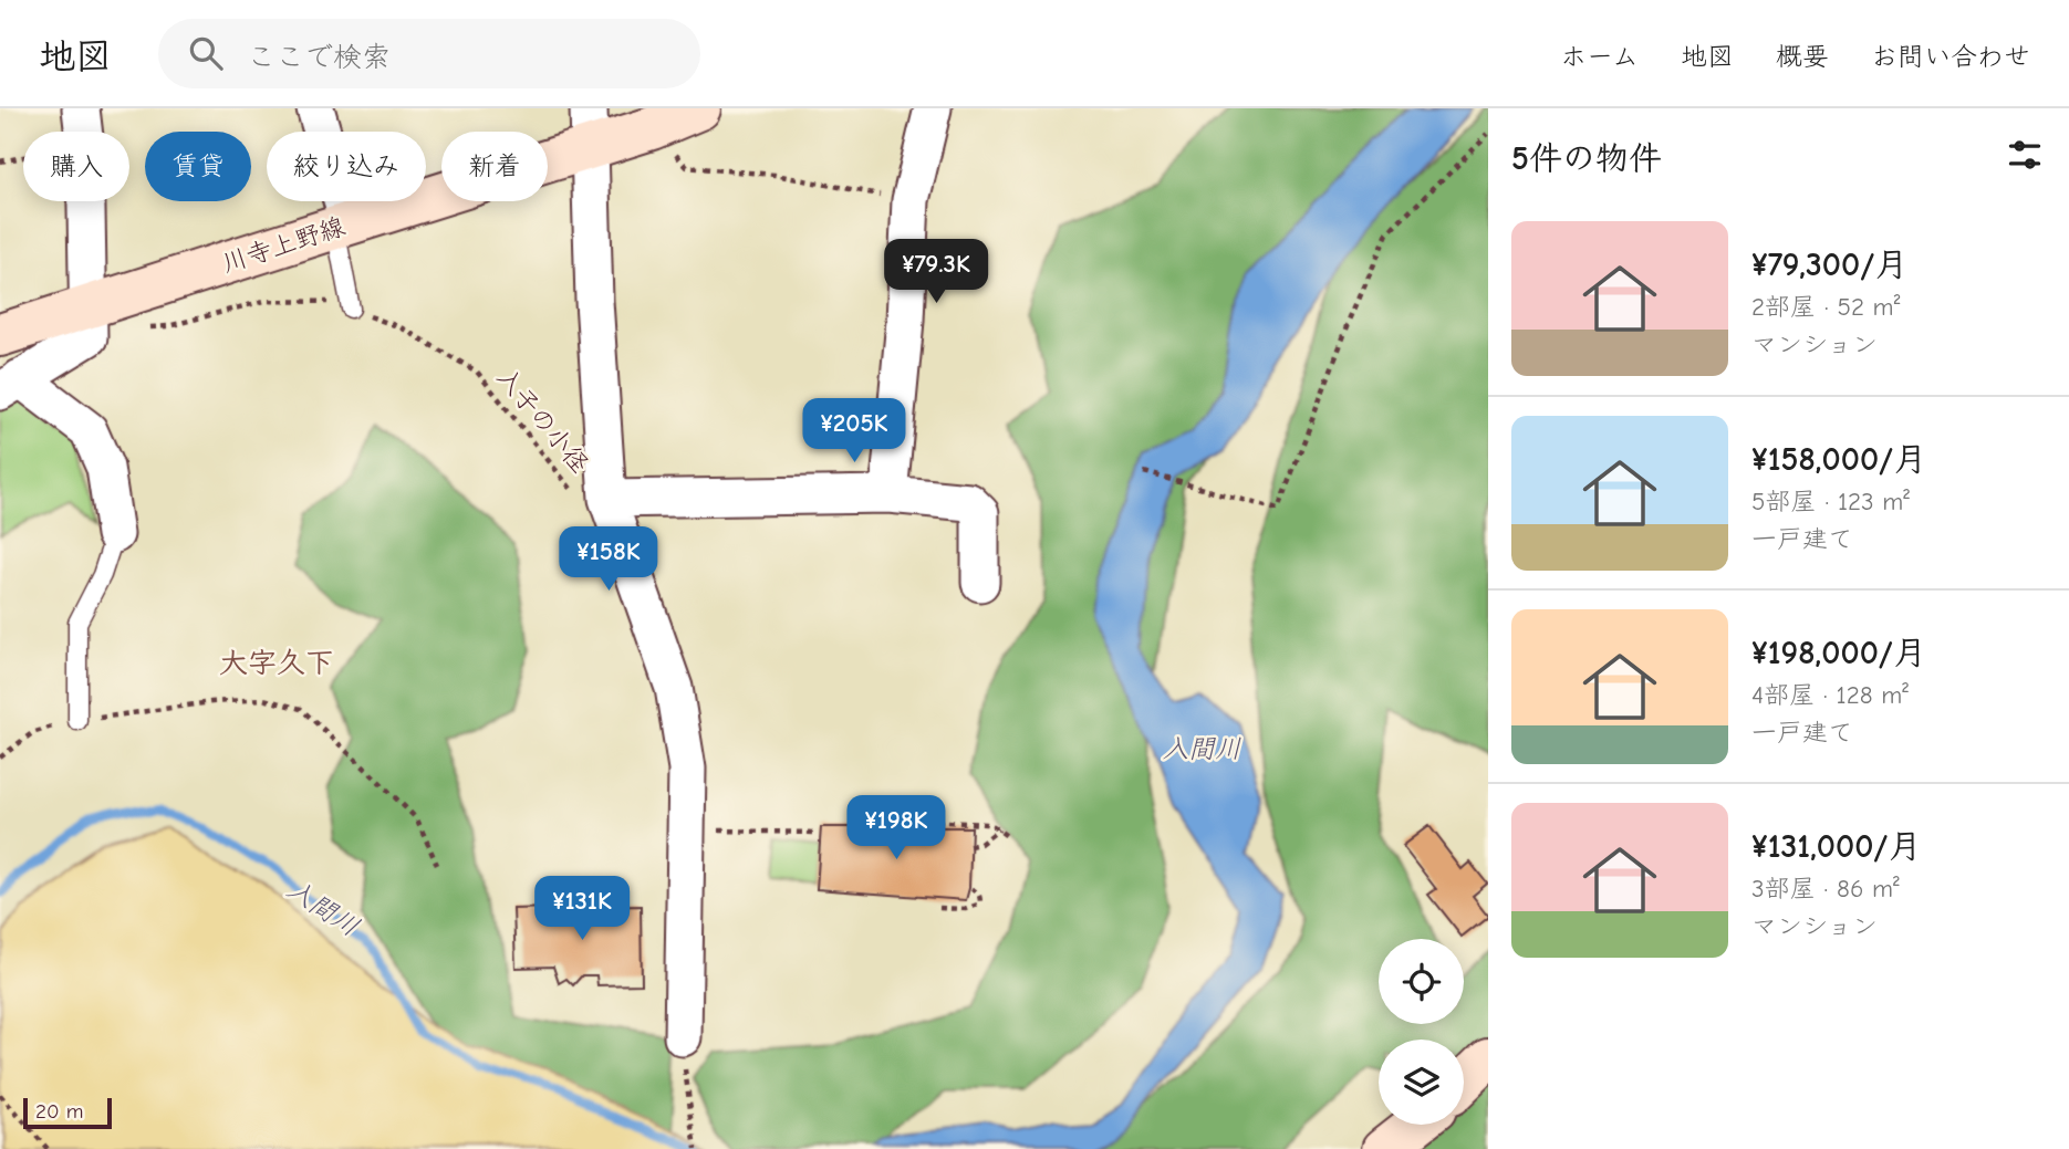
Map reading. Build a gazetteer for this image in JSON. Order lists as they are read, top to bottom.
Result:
{
  "streets": {
    "street": ["川寺上野線"],
    "path": ["入子の小径"]
  },
  "crossings": [
    ["川寺上野線", "入子の小径"]
  ],
  "districts": ["大字久下"],
  "water": ["入間川"],
  "scale_bar": "20 m",
  "page": {
    "header": "地図",
    "search": "ここで検索",
    "nav": [
      "ホーム",
      "地図",
      "概要",
      "お問い合わせ"
    ],
    "heading": "5件の物件",
    "chip": [
      "購入",
      "賃貸",
      "絞り込み",
      "新着"
    ],
    "list": [
      {
        "name": "¥79,300/月",
        "note": "2部屋 · 52 m² · マンション"
      },
      {
        "name": "¥158,000/月",
        "note": "5部屋 · 123 m² · 一戸建て"
      },
      {
        "name": "¥198,000/月",
        "note": "4部屋 · 128 m² · 一戸建て"
      },
      {
        "name": "¥131,000/月",
        "note": "3部屋 · 86 m² · マンション"
      }
    ],
    "price": [
      "¥79.3K",
      "¥205K",
      "¥158K",
      "¥198K",
      "¥131K"
    ],
    "scale": "20 m"
  }
}
